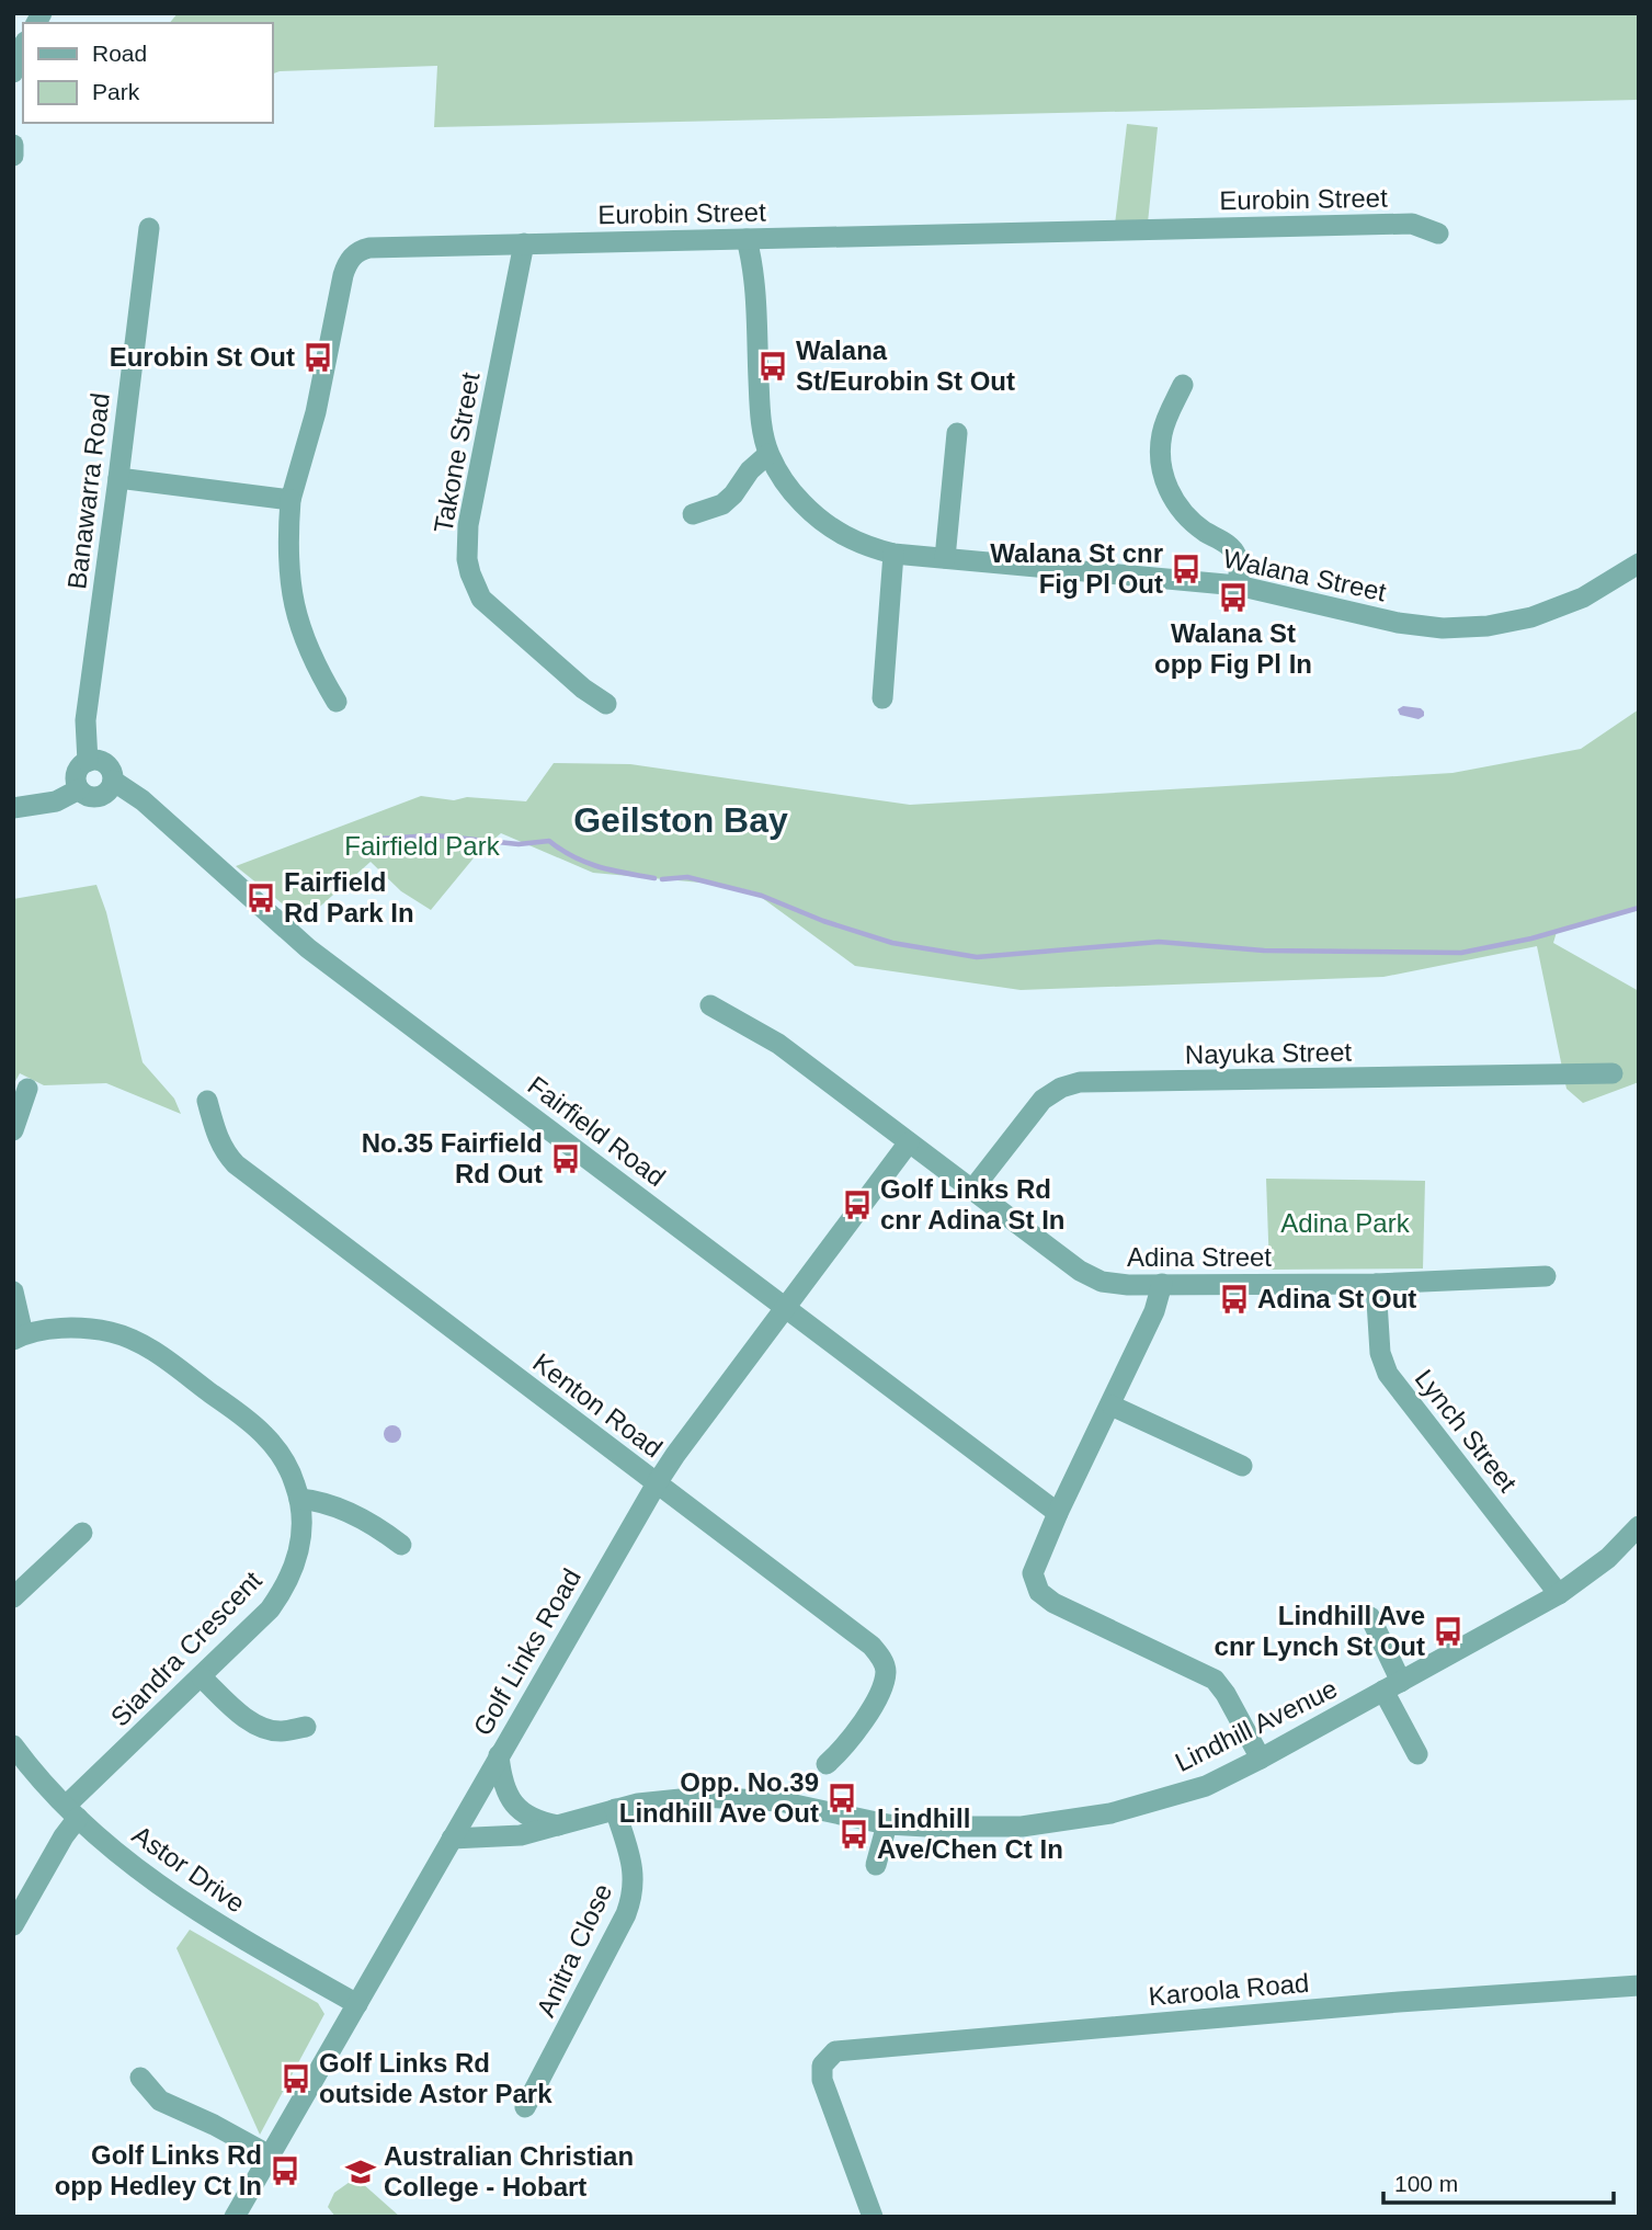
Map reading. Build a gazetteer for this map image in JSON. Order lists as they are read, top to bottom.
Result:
{
  "streets": {
    "street": [
      "Eurobin Street",
      "Takone Street",
      "Banawarra Road",
      "Walana Street",
      "Nayuka Street",
      "Fairfield Road",
      "Adina Street",
      "Kenton Road",
      "Lynch Street",
      "Siandra Crescent",
      "Golf Links Road",
      "Lindhill Avenue",
      "Astor Drive",
      "Anitra Close",
      "Karoola Road"
    ]
  },
  "crossings": [
    ["Eurobin Street", "Takone Street"],
    ["Eurobin Street", "Walana Street"],
    ["Banawarra Road", "Fairfield Road"],
    ["Nayuka Street", "Adina Street"],
    ["Fairfield Road", "Golf Links Road"],
    ["Adina Street", "Lynch Street"],
    ["Adina Street", "Golf Links Road"],
    ["Kenton Road", "Golf Links Road"],
    ["Lynch Street", "Lindhill Avenue"],
    ["Siandra Crescent", "Astor Drive"],
    ["Golf Links Road", "Lindhill Avenue"],
    ["Golf Links Road", "Astor Drive"],
    ["Lindhill Avenue", "Anitra Close"]
  ],
  "districts": ["Geilston Bay"],
  "parks": ["Fairfield Park", "Adina Park"],
  "places": {
    "bus stop": [
      "Eurobin St Out",
      "Walana St/Eurobin St Out",
      "Walana St cnr Fig Pl Out",
      "Walana St opp Fig Pl In",
      "Fairfield Rd Park In",
      "No.35 Fairfield Rd Out",
      "Golf Links Rd cnr Adina St In",
      "Adina St Out",
      "Lindhill Ave cnr Lynch St Out",
      "Opp. No.39 Lindhill Ave Out",
      "Lindhill Ave/Chen Ct In",
      "Golf Links Rd outside Astor Park",
      "Golf Links Rd opp Hedley Ct In"
    ],
    "school or university": ["Australian Christian College - Hobart"]
  },
  "legend": ["Road", "Park"],
  "scale_bar": "100 m"
}
